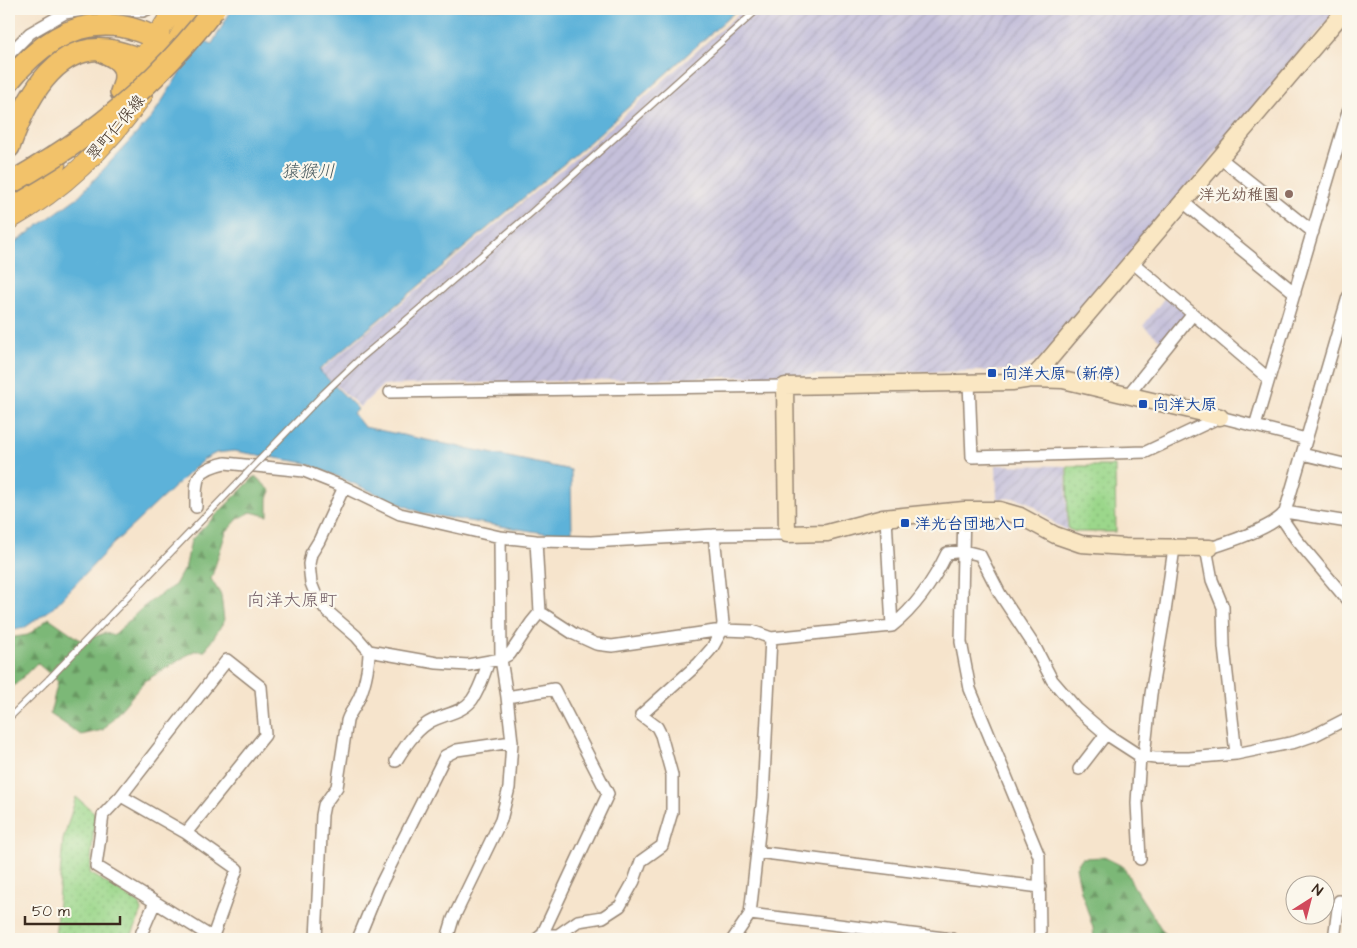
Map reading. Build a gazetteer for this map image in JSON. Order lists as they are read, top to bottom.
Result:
{
  "streets": {
    "main road": ["翠町仁保線"]
  },
  "districts": ["向洋大原町"],
  "water": ["猿猴川"],
  "places": {
    "other": ["洋光幼稚園"],
    "transit": ["向洋大原（新停）", "向洋大原", "洋光台団地入口"]
  },
  "scale_bar": "50 m",
  "north": "top right"
}
